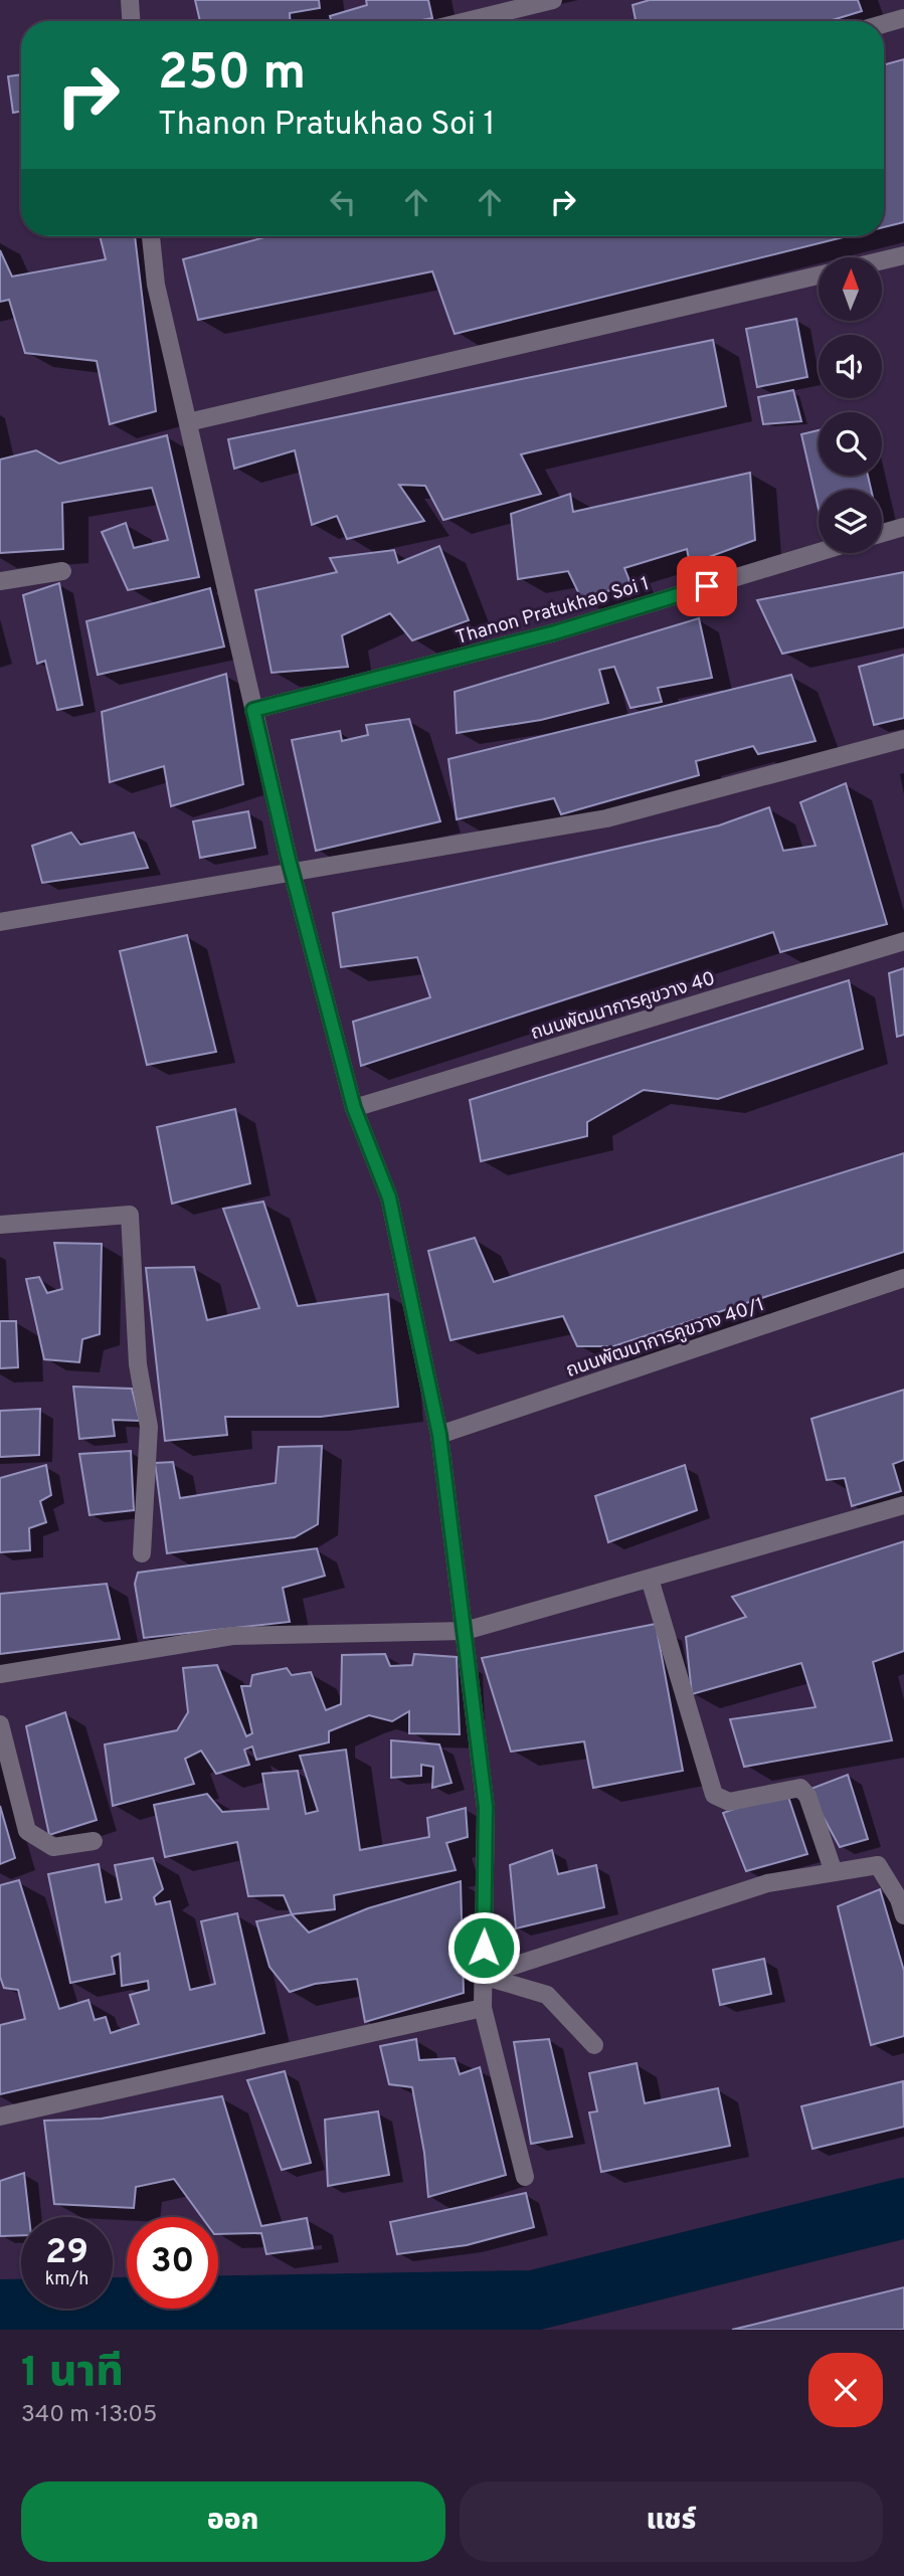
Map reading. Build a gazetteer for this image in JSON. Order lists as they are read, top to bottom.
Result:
{
  "streets": {
    "street": ["Thanon Pratukhao Soi 1", "ถนนพัฒนาการคูขวาง 40", "ถนนพัฒนาการคูขวาง 40/1"]
  },
  "north": "top",
  "page": {
    "turn": ["250 m", "Thanon Pratukhao Soi 1"],
    "speed": "29 km/h",
    "limit": "30",
    "heading": ["1 นาที", "340 m · 13:05"],
    "buttons": ["ออก", "แชร์"]
  }
}
